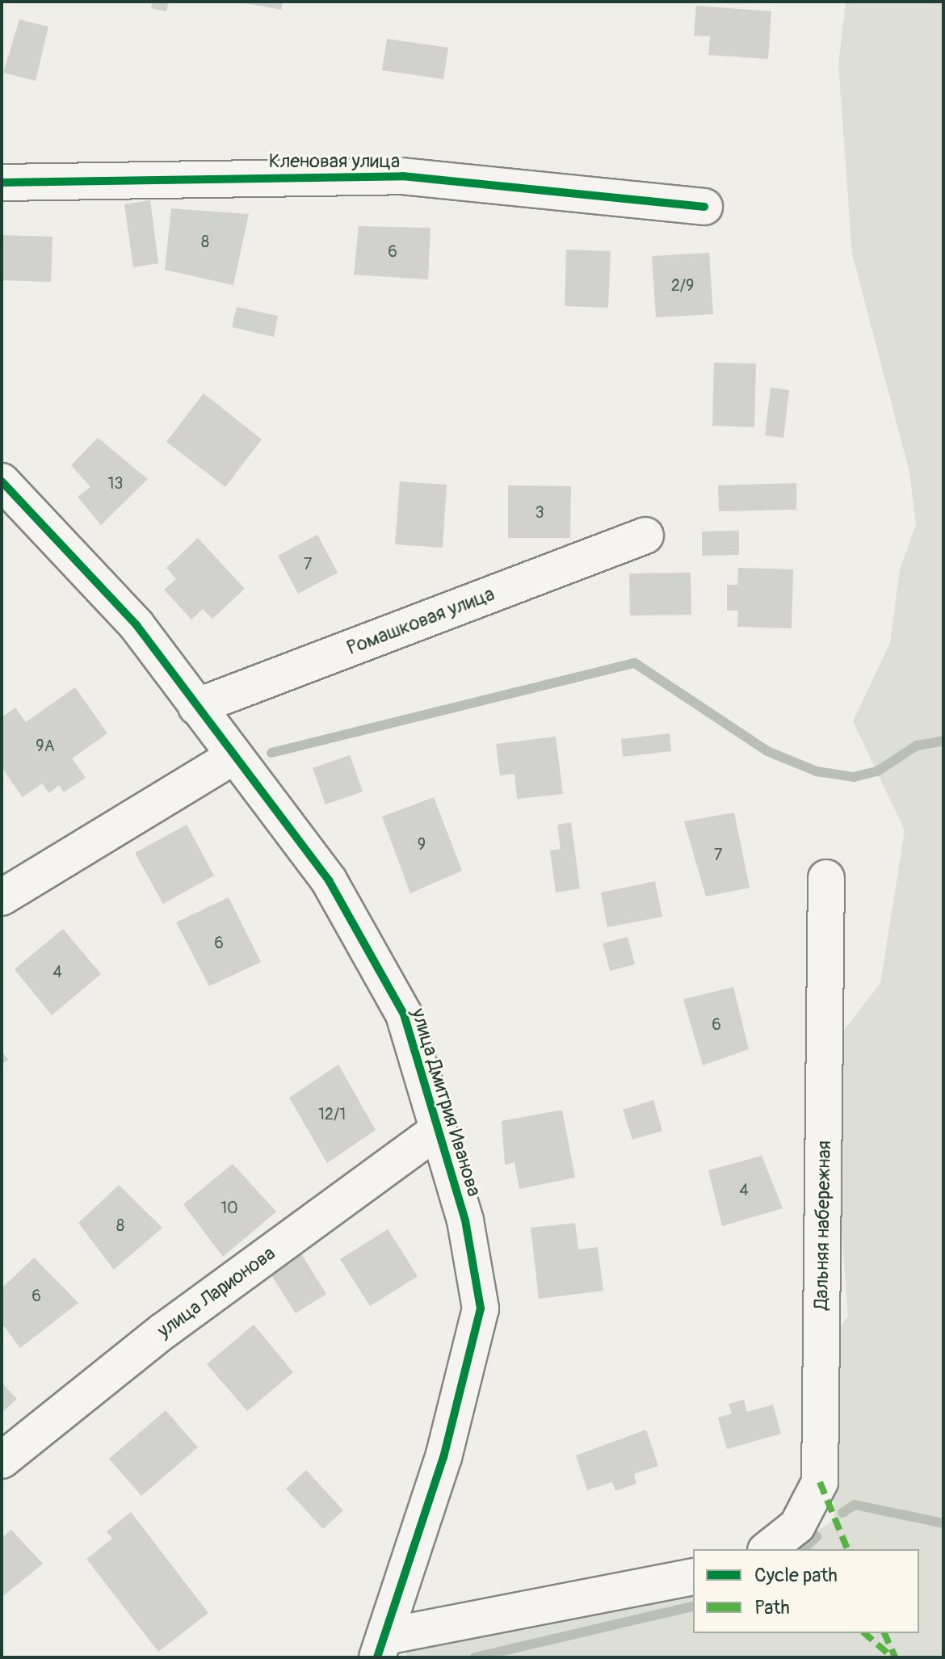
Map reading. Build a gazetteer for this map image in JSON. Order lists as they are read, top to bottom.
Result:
{
  "streets": {
    "street": [
      "Кленовая улица",
      "Ромашковая улица",
      "улица Дмитрия Иванова",
      "Дальняя набережная",
      "улица Ларионова"
    ]
  },
  "crossings": [
    ["Ромашковая улица", "улица Дмитрия Иванова"],
    ["улица Дмитрия Иванова", "улица Ларионова"]
  ],
  "house_numbers": [
    "8",
    "6",
    "2/9",
    "13",
    "3",
    "7",
    "9А",
    "9",
    "7",
    "6",
    "4",
    "6",
    "12/1",
    "4",
    "10",
    "8",
    "6"
  ],
  "legend": ["Cycle path", "Path"]
}
